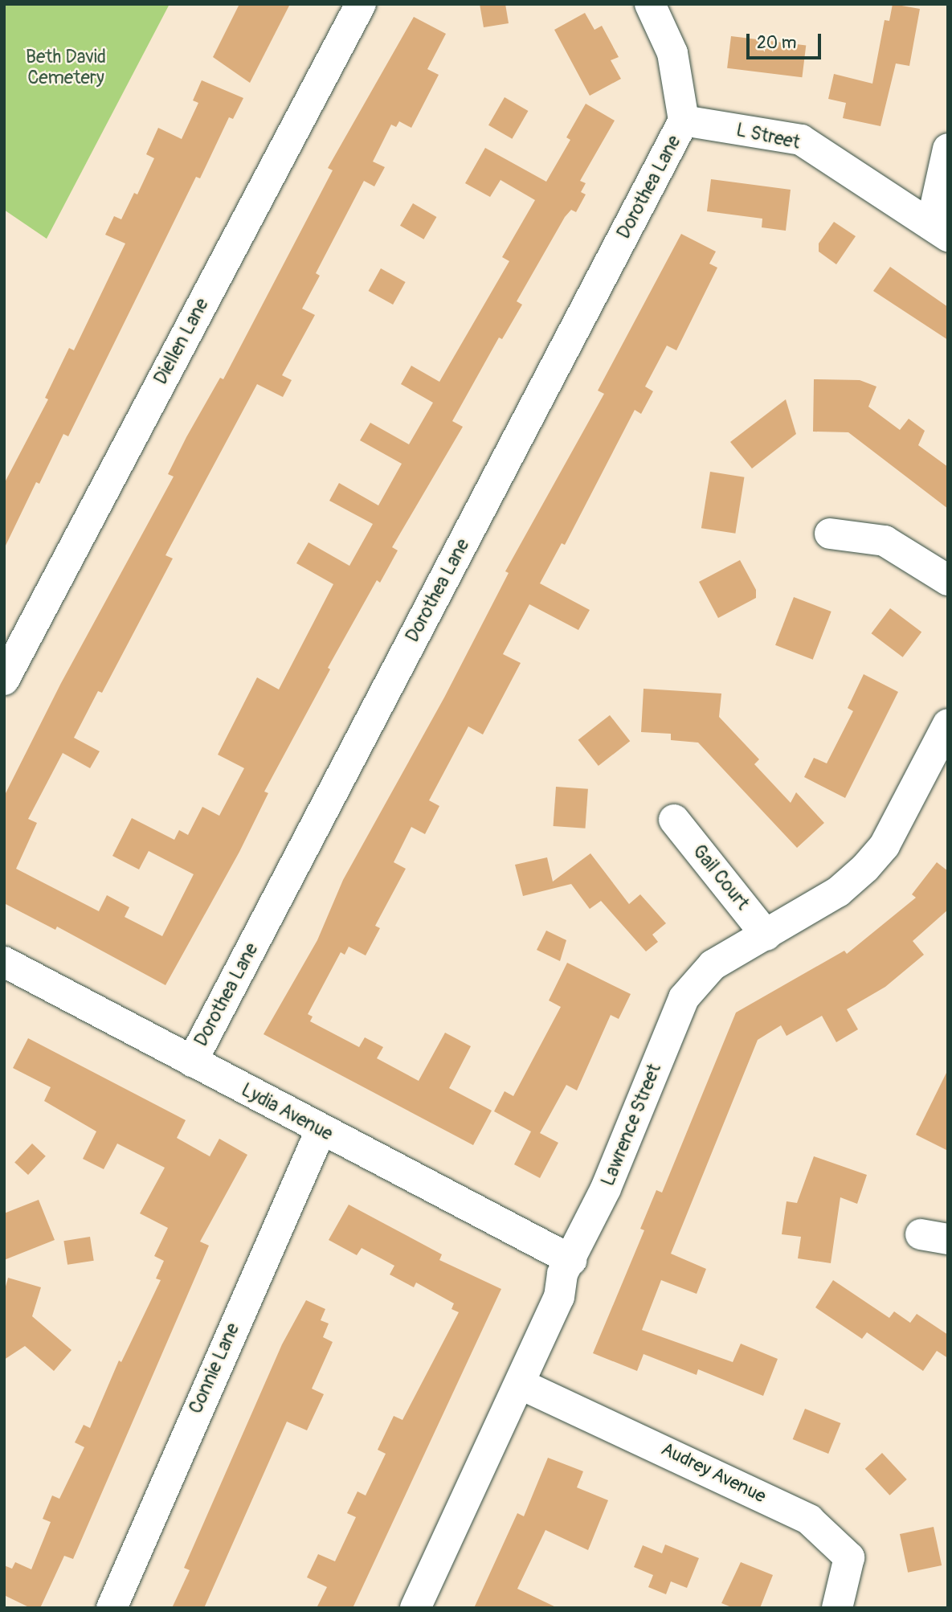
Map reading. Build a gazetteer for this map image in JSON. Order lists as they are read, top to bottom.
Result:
{
  "streets": {
    "street": [
      "L Street",
      "Dorothea Lane",
      "Diellen Lane",
      "Gail Court",
      "Lydia Avenue",
      "Lawrence Street",
      "Connie Lane",
      "Audrey Avenue"
    ]
  },
  "crossings": [
    ["L Street", "Dorothea Lane"],
    ["Dorothea Lane", "Lydia Avenue"],
    ["Gail Court", "Lawrence Street"],
    ["Lydia Avenue", "Lawrence Street"],
    ["Lydia Avenue", "Connie Lane"],
    ["Lawrence Street", "Audrey Avenue"]
  ],
  "parks": ["Beth David Cemetery"],
  "scale_bar": "20 m"
}
